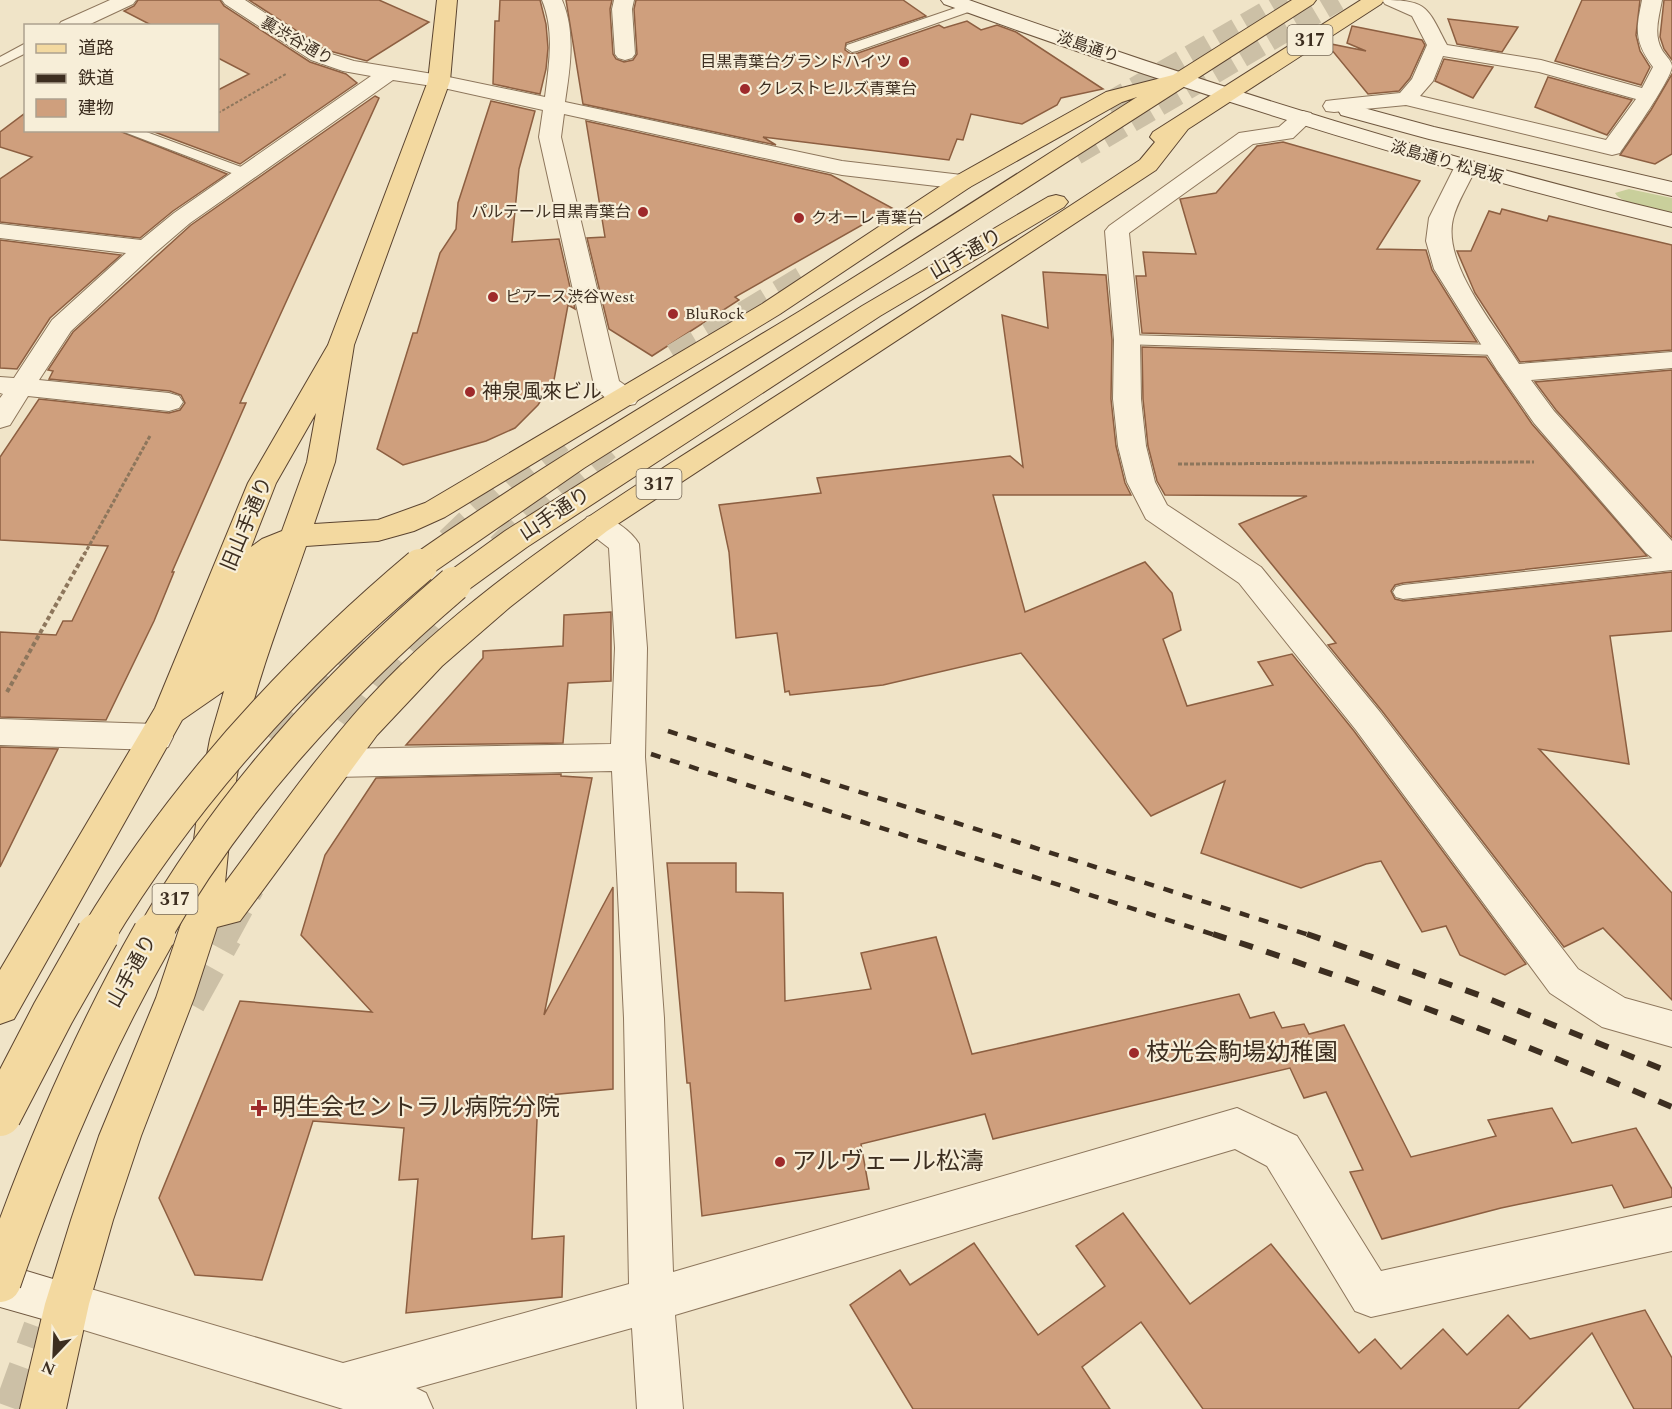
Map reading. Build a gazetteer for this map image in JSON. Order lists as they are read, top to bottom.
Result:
{
  "streets": {
    "main road": ["317", "山手通り", "旧山手通り"],
    "street": ["裏渋谷通り", "淡島通り", "淡島通り 松見坂"]
  },
  "crossings": [
    ["317", "裏渋谷通り"],
    ["317", "淡島通り"],
    ["317", "山手通り"],
    ["317", "旧山手通り"],
    ["裏渋谷通り", "旧山手通り"],
    ["淡島通り", "淡島通り 松見坂"],
    ["淡島通り", "山手通り"],
    ["淡島通り 松見坂", "山手通り"]
  ],
  "places": {
    "other": [
      "目黒青葉台グランドハイツ",
      "クレストヒルズ青葉台",
      "パルテール目黒青葉台",
      "クオーレ青葉台",
      "ピアース渋谷West",
      "BluRock",
      "神泉風來ビル",
      "枝光会駒場幼稚園",
      "アルヴェール松濤"
    ],
    "health": ["明生会セントラル病院分院"]
  },
  "legend": ["道路", "鉄道", "建物"],
  "north": "bottom left"
}
